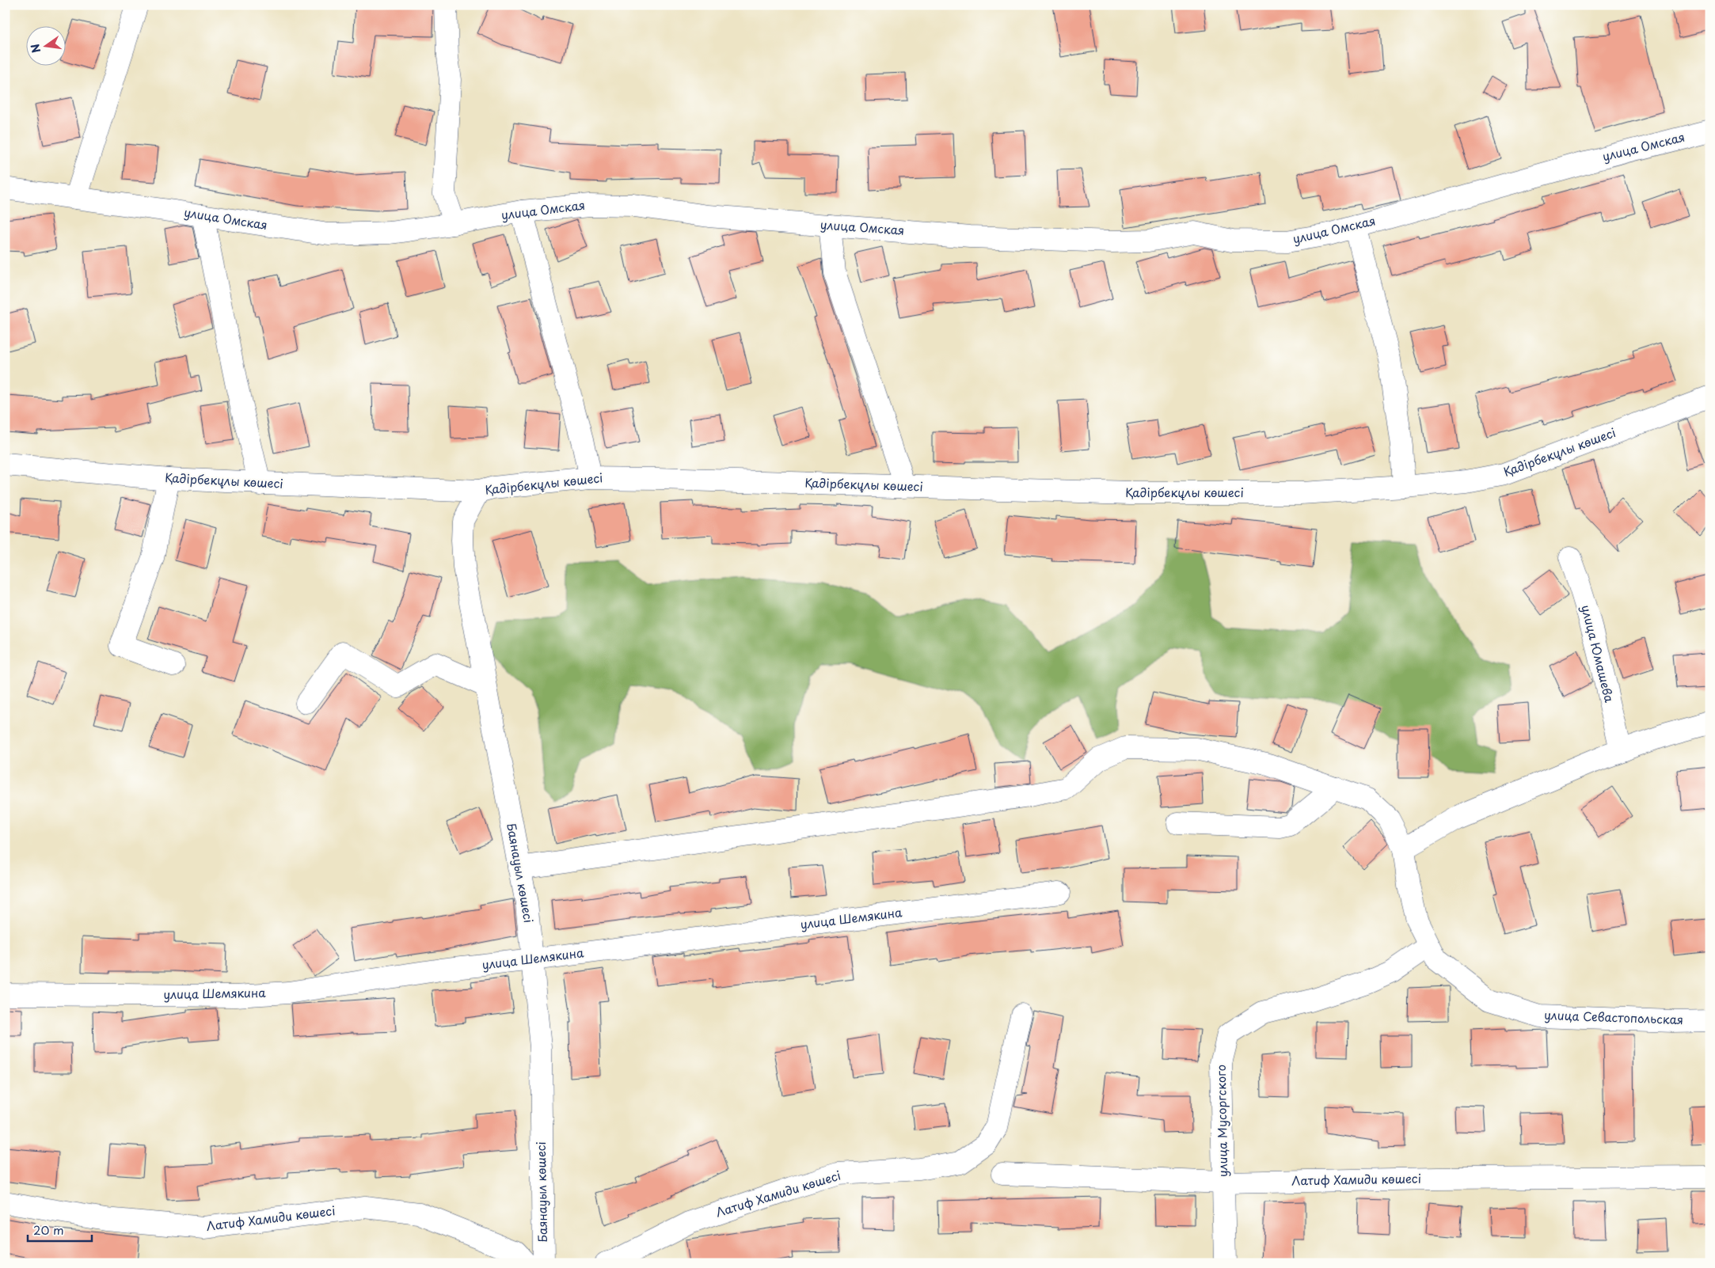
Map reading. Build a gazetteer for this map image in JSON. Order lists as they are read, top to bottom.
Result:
{
  "streets": {
    "street": [
      "улица Омская",
      "Қадірбекұлы көшесі",
      "улица Юмашева",
      "Баянауыл көшесі",
      "улица Шемякина",
      "улица Севастопольская",
      "улица Мусоргского",
      "Латиф Хамиди көшесі"
    ]
  },
  "crossings": [
    ["Қадірбекұлы көшесі", "Баянауыл көшесі"],
    ["Баянауыл көшесі", "улица Шемякина"],
    ["улица Севастопольская", "улица Мусоргского"],
    ["улица Мусоргского", "Латиф Хамиди көшесі"]
  ],
  "scale_bar": "20 m",
  "north": "left"
}
